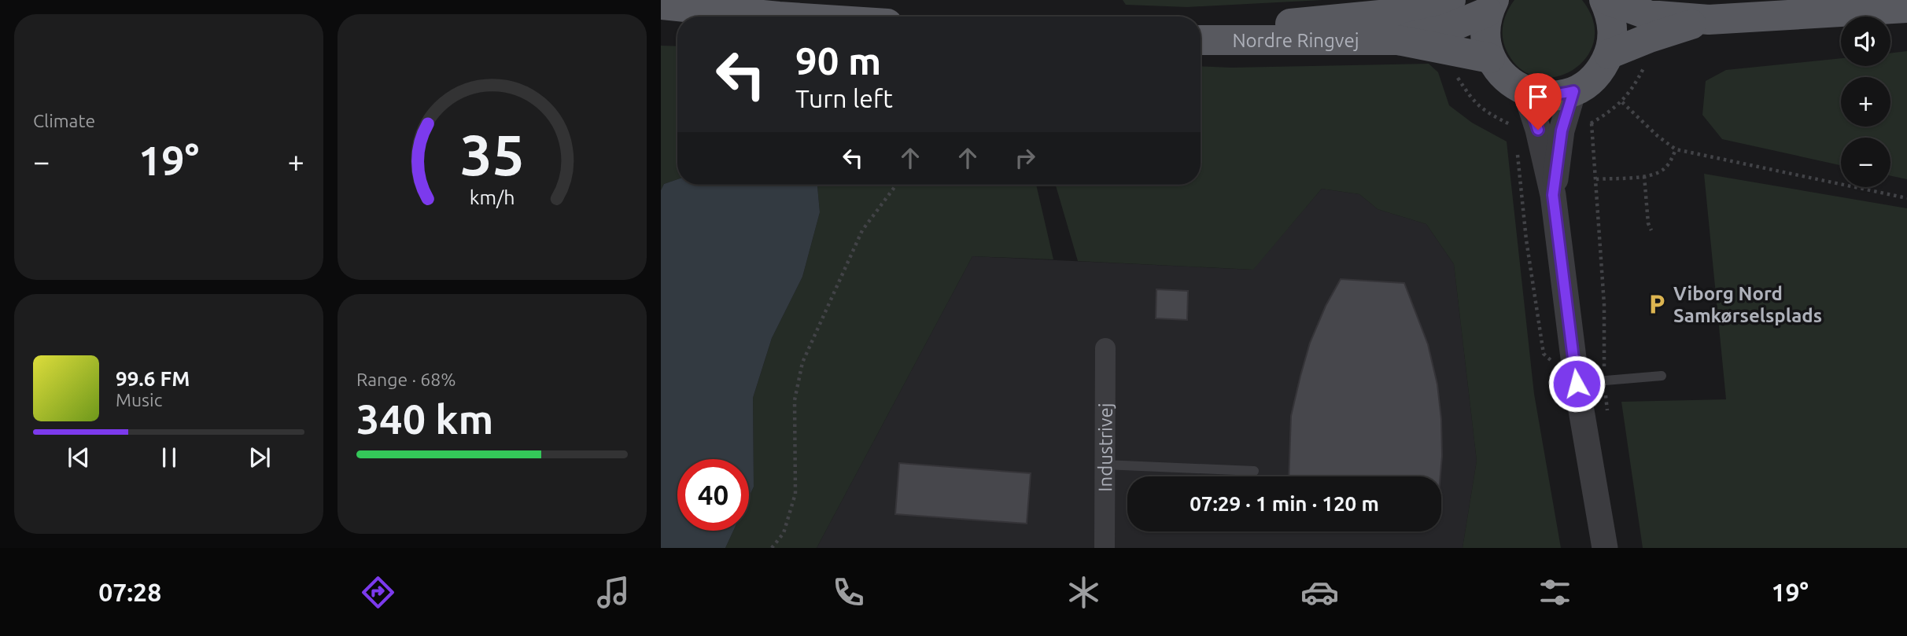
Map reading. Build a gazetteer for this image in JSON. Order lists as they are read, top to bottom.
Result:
{
  "streets": {
    "main road": ["Nordre Ringvej"],
    "street": ["Industrivej"]
  },
  "places": {
    "parking": ["Viborg Nord Samkørselsplads"]
  },
  "page": {
    "tile": [
      "Climate",
      ["Range · 68%", "340 km"]
    ],
    "map_buttons": ["+", "−"],
    "turn": ["90 m", "Turn left"],
    "heat": ["−", "19°", "+"],
    "song": ["99.6 FM", "Music"],
    "limit": "40",
    "trip": "07:29 · 1 min · 120 m",
    "tabs": ["07:28", "19°"],
    "gauge": ["35", "km/h"]
  }
}
